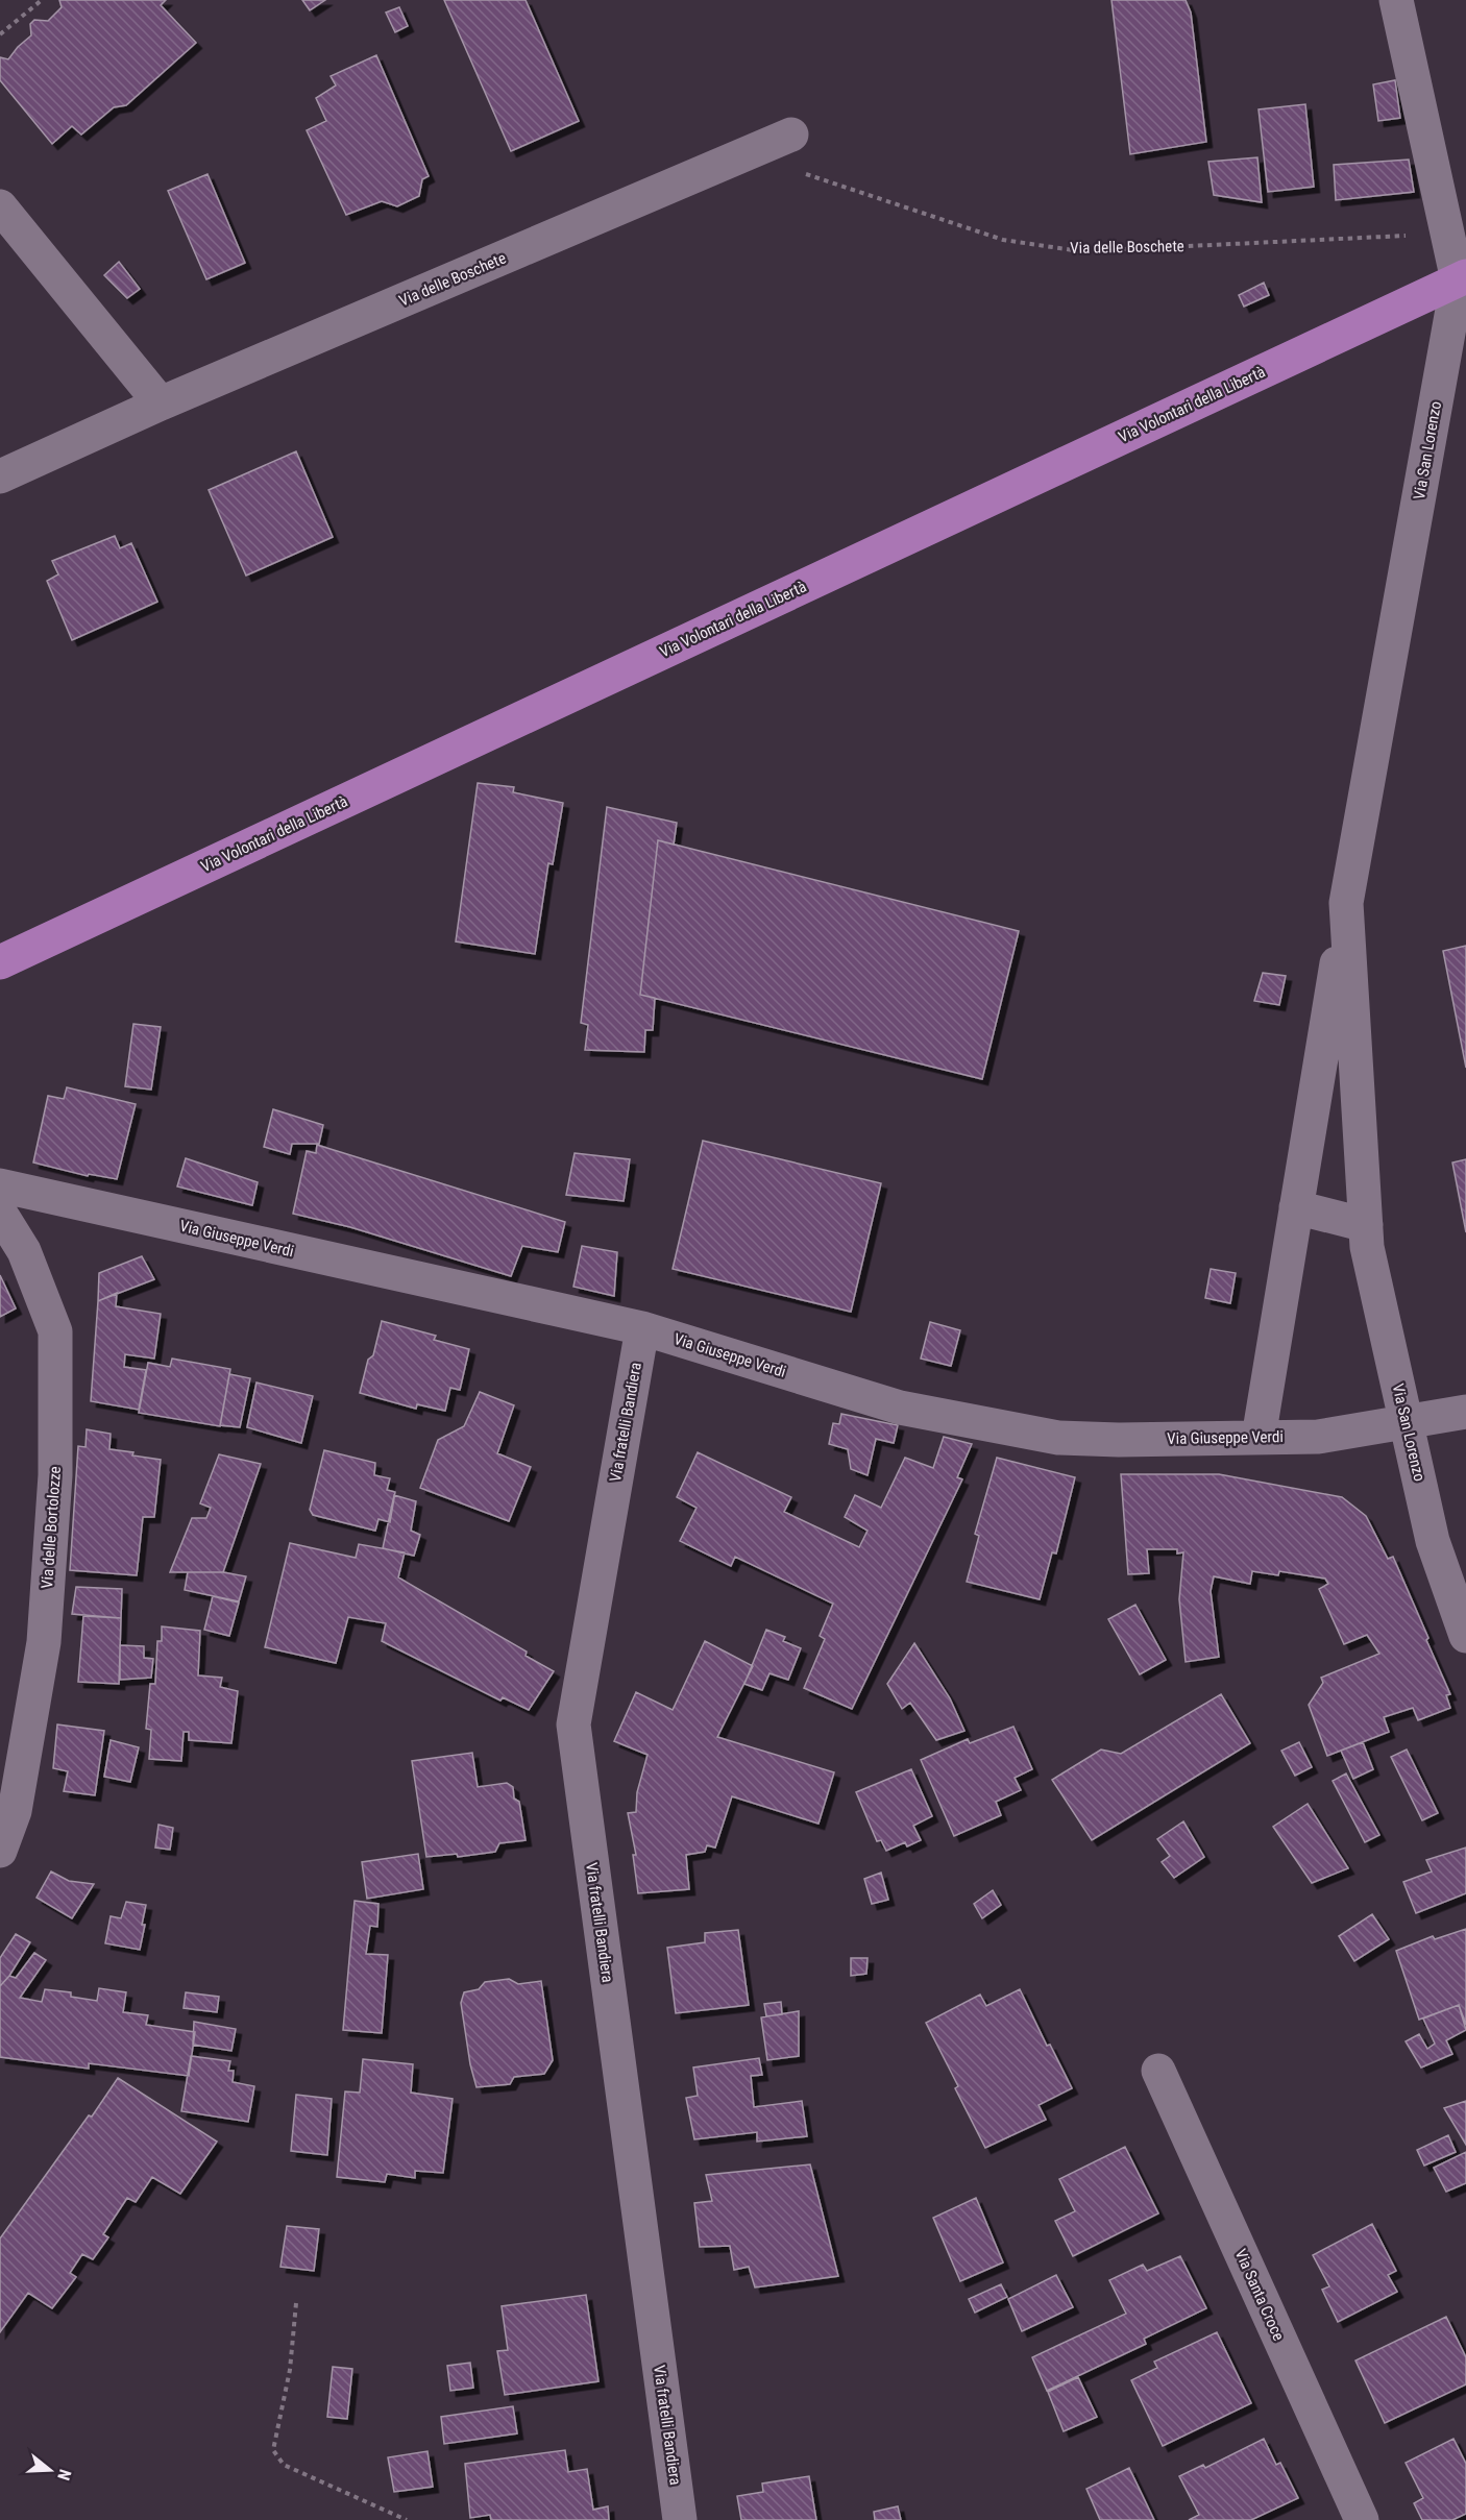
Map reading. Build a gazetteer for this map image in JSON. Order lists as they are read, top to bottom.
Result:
{
  "streets": {
    "main road": ["Via Volontari della Libertà"],
    "street": [
      "Via delle Boschete",
      "Via San Lorenzo",
      "Via Giuseppe Verdi",
      "Via fratelli Bandiera",
      "Via delle Bortolozze",
      "Via Santa Croce"
    ]
  },
  "crossings": [
    ["Via delle Boschete", "Via San Lorenzo"],
    ["Via Volontari della Libertà", "Via San Lorenzo"],
    ["Via San Lorenzo", "Via Giuseppe Verdi"],
    ["Via Giuseppe Verdi", "Via fratelli Bandiera"]
  ],
  "north": "right"
}
